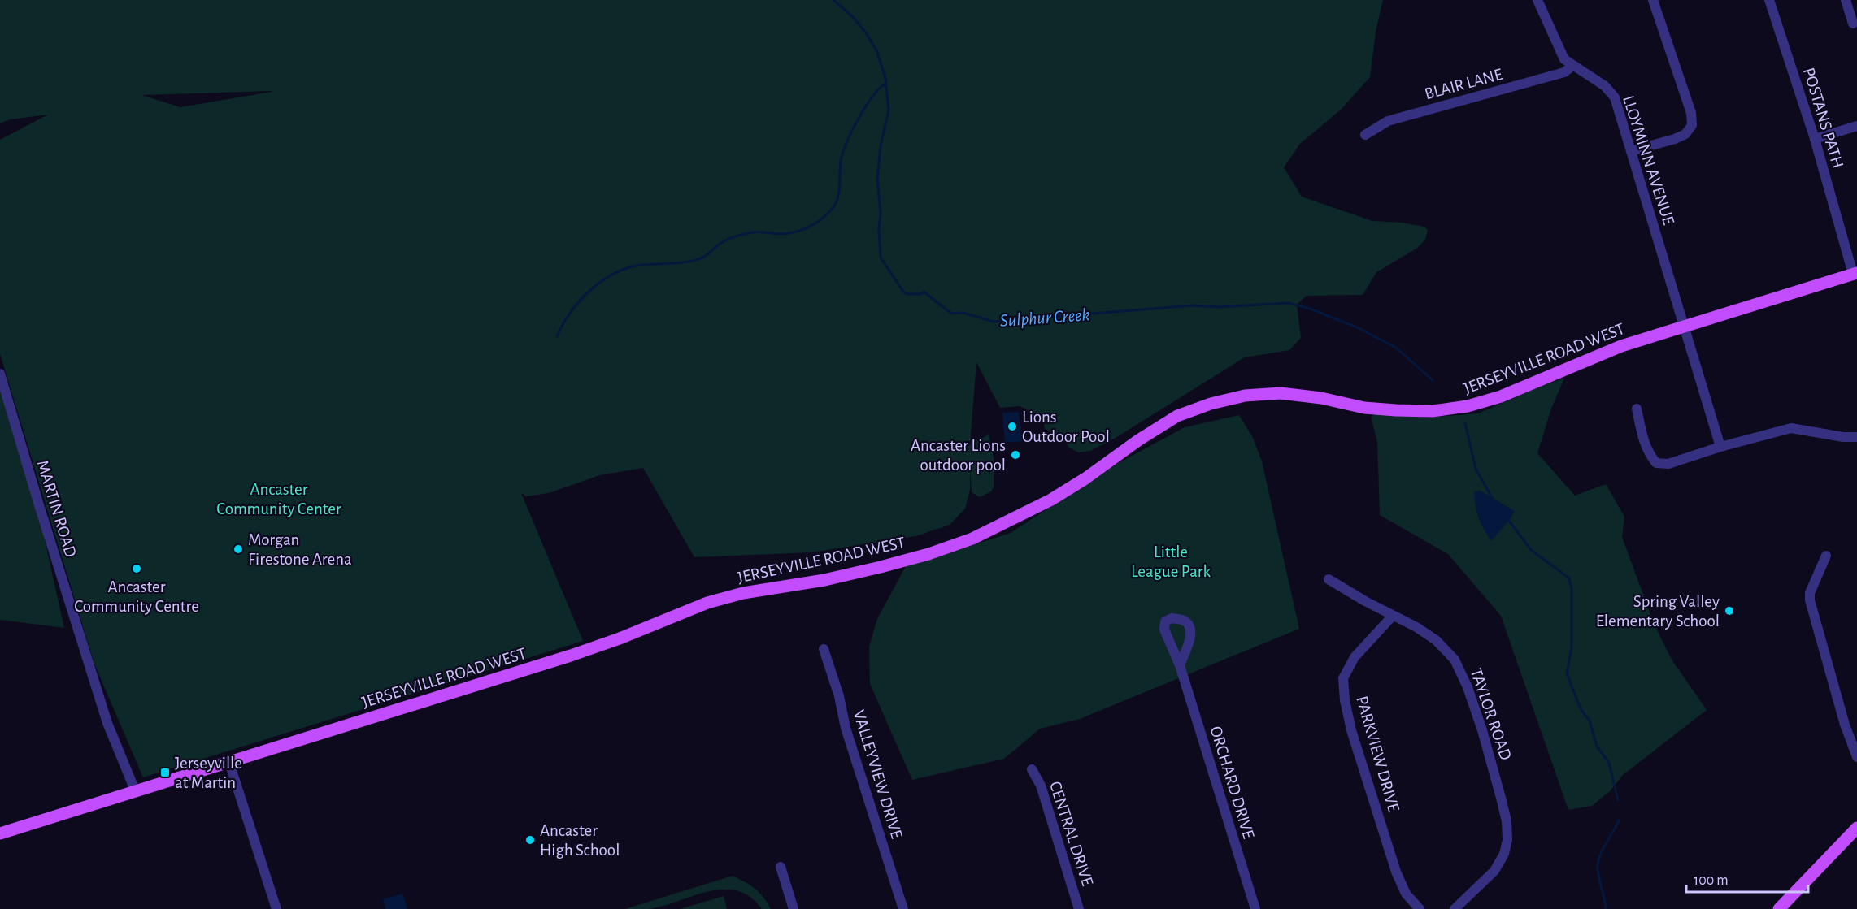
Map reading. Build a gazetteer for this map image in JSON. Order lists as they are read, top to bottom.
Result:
{
  "streets": {
    "main road": ["JERSEYVILLE ROAD WEST"],
    "street": [
      "BLAIR LANE",
      "POSTANS PATH",
      "LLOYMINN AVENUE",
      "MARTIN ROAD",
      "TAYLOR ROAD",
      "PARKVIEW DRIVE",
      "VALLEYVIEW DRIVE",
      "ORCHARD DRIVE",
      "CENTRAL DRIVE"
    ]
  },
  "crossings": [
    ["BLAIR LANE", "LLOYMINN AVENUE"],
    ["POSTANS PATH", "JERSEYVILLE ROAD WEST"],
    ["LLOYMINN AVENUE", "JERSEYVILLE ROAD WEST"],
    ["JERSEYVILLE ROAD WEST", "MARTIN ROAD"],
    ["TAYLOR ROAD", "PARKVIEW DRIVE"]
  ],
  "water": ["Sulphur Creek"],
  "parks": ["Ancaster Community Center", "Little League Park"],
  "places": {
    "other": [
      "Lions Outdoor Pool",
      "Ancaster Lions outdoor pool",
      "Morgan Firestone Arena",
      "Ancaster Community Centre",
      "Spring Valley Elementary School",
      "Ancaster High School"
    ],
    "transit": ["Jerseyville at Martin"]
  },
  "scale_bar": "100 m"
}
